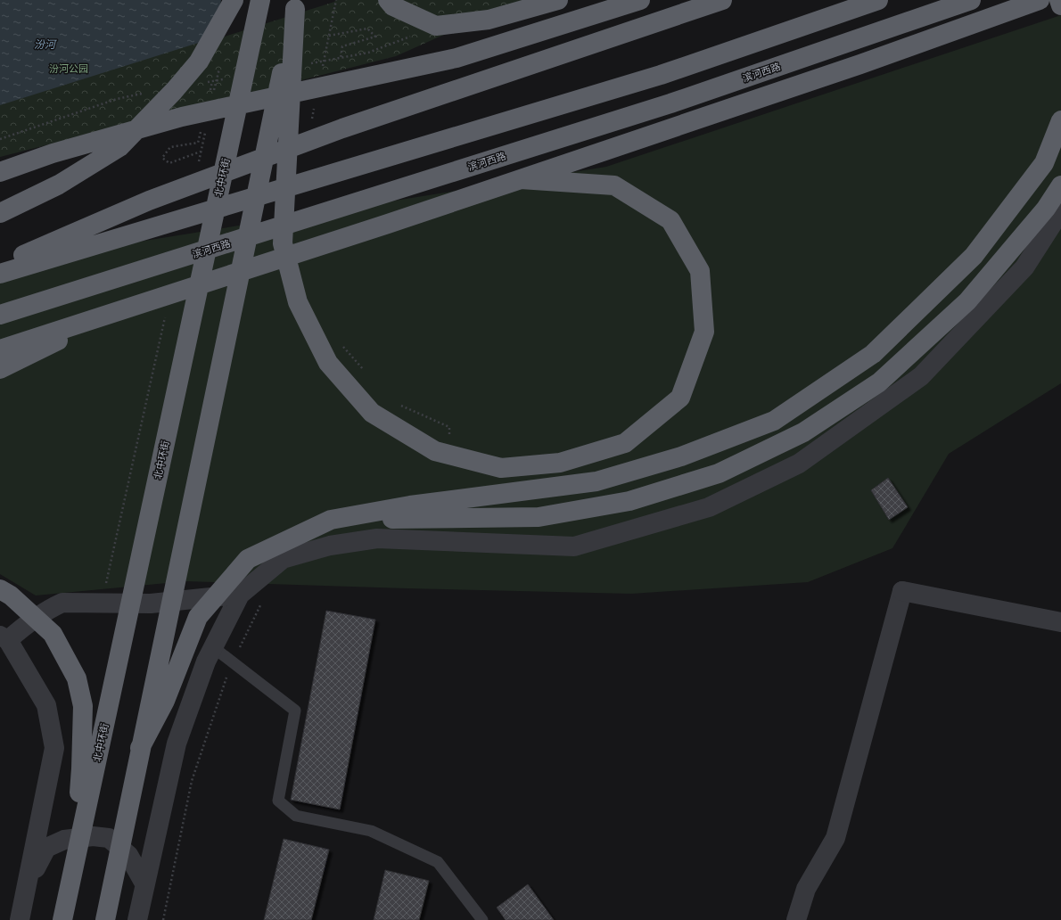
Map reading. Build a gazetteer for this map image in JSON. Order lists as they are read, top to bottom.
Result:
{
  "streets": {
    "highway": ["滨河西路", "北中环街"]
  },
  "water": ["汾河"],
  "parks": ["汾河公园"]
}
